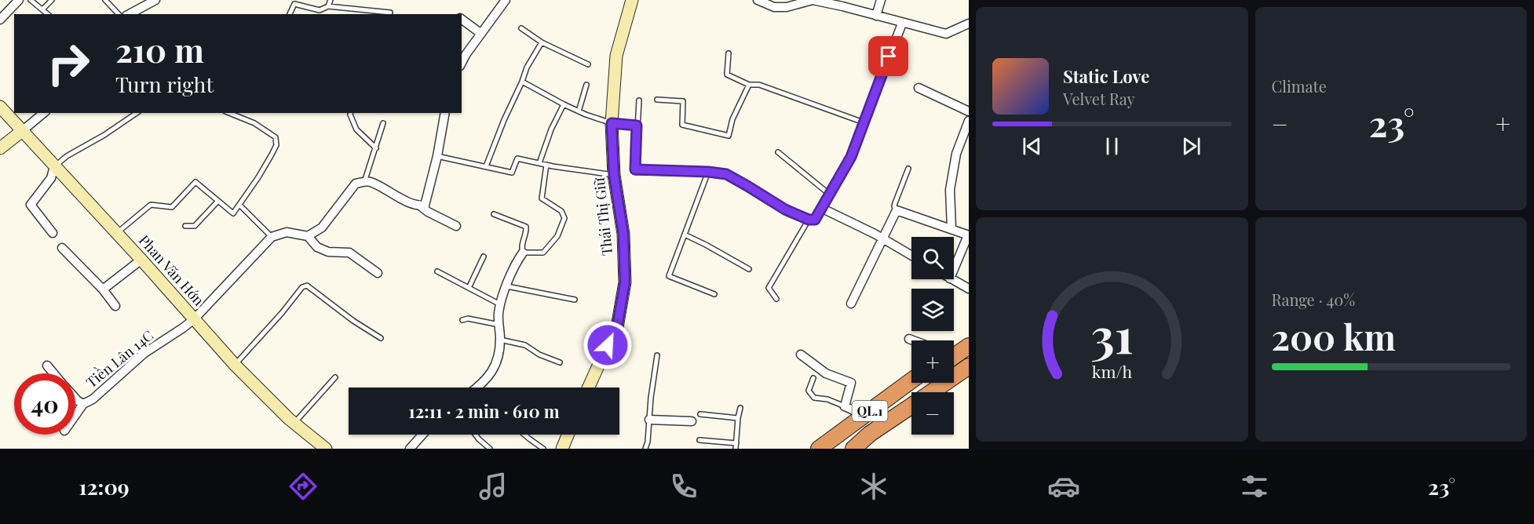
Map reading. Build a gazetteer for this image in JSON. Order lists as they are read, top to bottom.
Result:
{
  "streets": {
    "highway": ["QL.1"],
    "main road": ["Thái Thị Giữ", "Phan Văn Hớn"],
    "street": ["Tiền Lân 14C"]
  },
  "crossings": [
    ["Phan Văn Hớn", "Tiền Lân 14C"]
  ],
  "page": {
    "tile": [
      "Climate",
      ["Range · 40%", "200 km"]
    ],
    "turn": ["210 m", "Turn right"],
    "song": ["Static Love", "Velvet Ray"],
    "heat": ["−", "23°", "+"],
    "map_buttons": ["+", "−"],
    "limit": "40",
    "trip": "12:11 · 2 min · 610 m",
    "tabs": ["12:09", "23°"],
    "gauge": ["31", "km/h"]
  }
}
